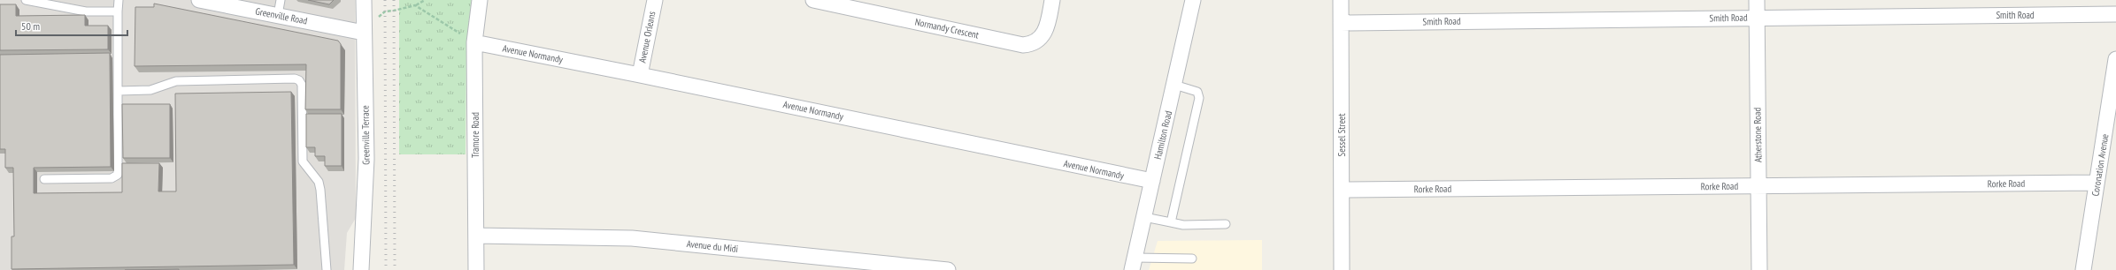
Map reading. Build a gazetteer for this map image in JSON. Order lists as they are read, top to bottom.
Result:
{
  "streets": {
    "street": [
      "Smith Road",
      "Greenville Road",
      "Normandy Crescent",
      "Avenue Orleans",
      "Avenue Normandy",
      "Greenville Terrace",
      "Tramore Road",
      "Hamilton Road",
      "Sessel Street",
      "Atherstone Road",
      "Coronation Avenue",
      "Rorke Road",
      "Avenue du Midi"
    ]
  },
  "crossings": [
    ["Smith Road", "Sessel Street"],
    ["Smith Road", "Atherstone Road"],
    ["Greenville Road", "Greenville Terrace"],
    ["Avenue Orleans", "Avenue Normandy"],
    ["Avenue Normandy", "Tramore Road"],
    ["Avenue Normandy", "Hamilton Road"],
    ["Tramore Road", "Avenue du Midi"],
    ["Sessel Street", "Rorke Road"],
    ["Atherstone Road", "Rorke Road"],
    ["Coronation Avenue", "Rorke Road"]
  ],
  "scale_bar": "50 m"
}
